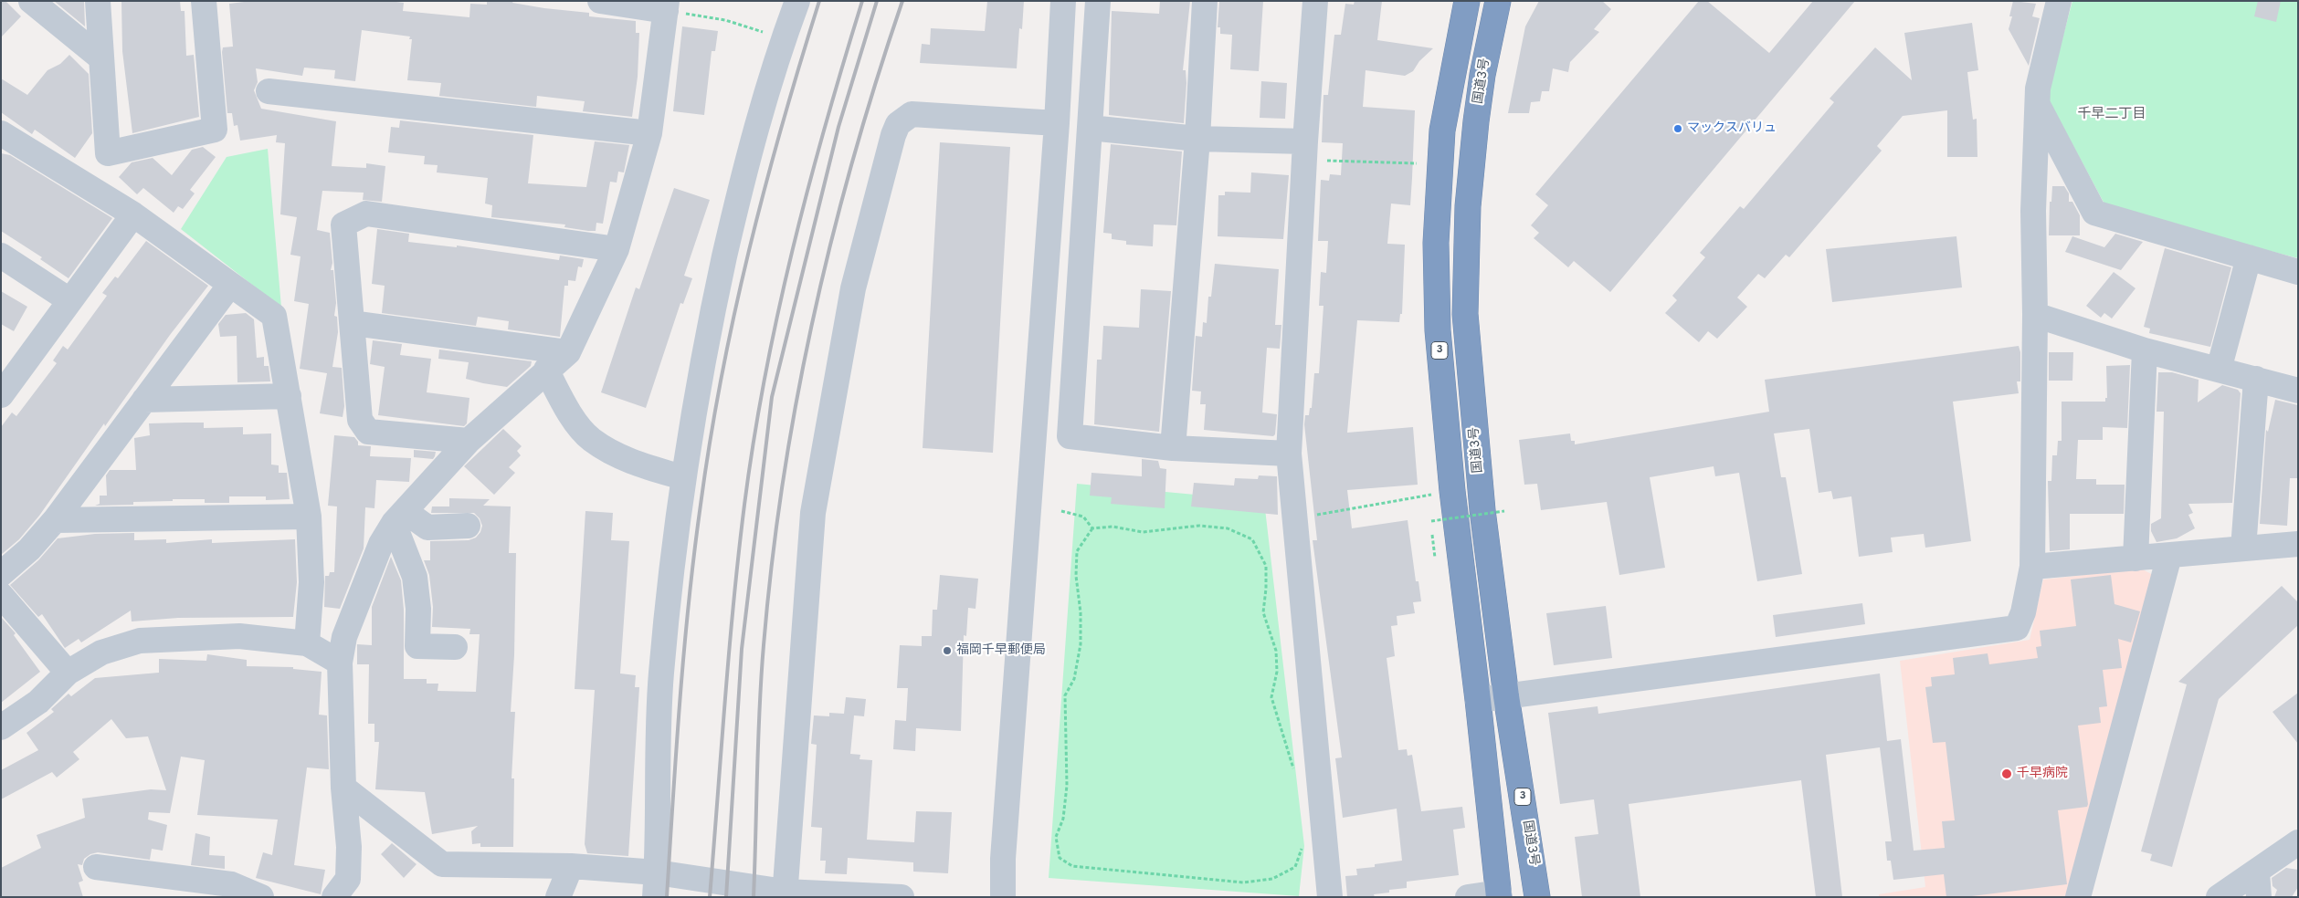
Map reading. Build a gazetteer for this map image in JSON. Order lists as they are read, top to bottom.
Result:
{
  "streets": {
    "highway": ["国道3号", "3"]
  },
  "districts": ["千早二丁目"],
  "places": ["マックスバリュ", "福岡千早郵便局", "千早病院"]
}
